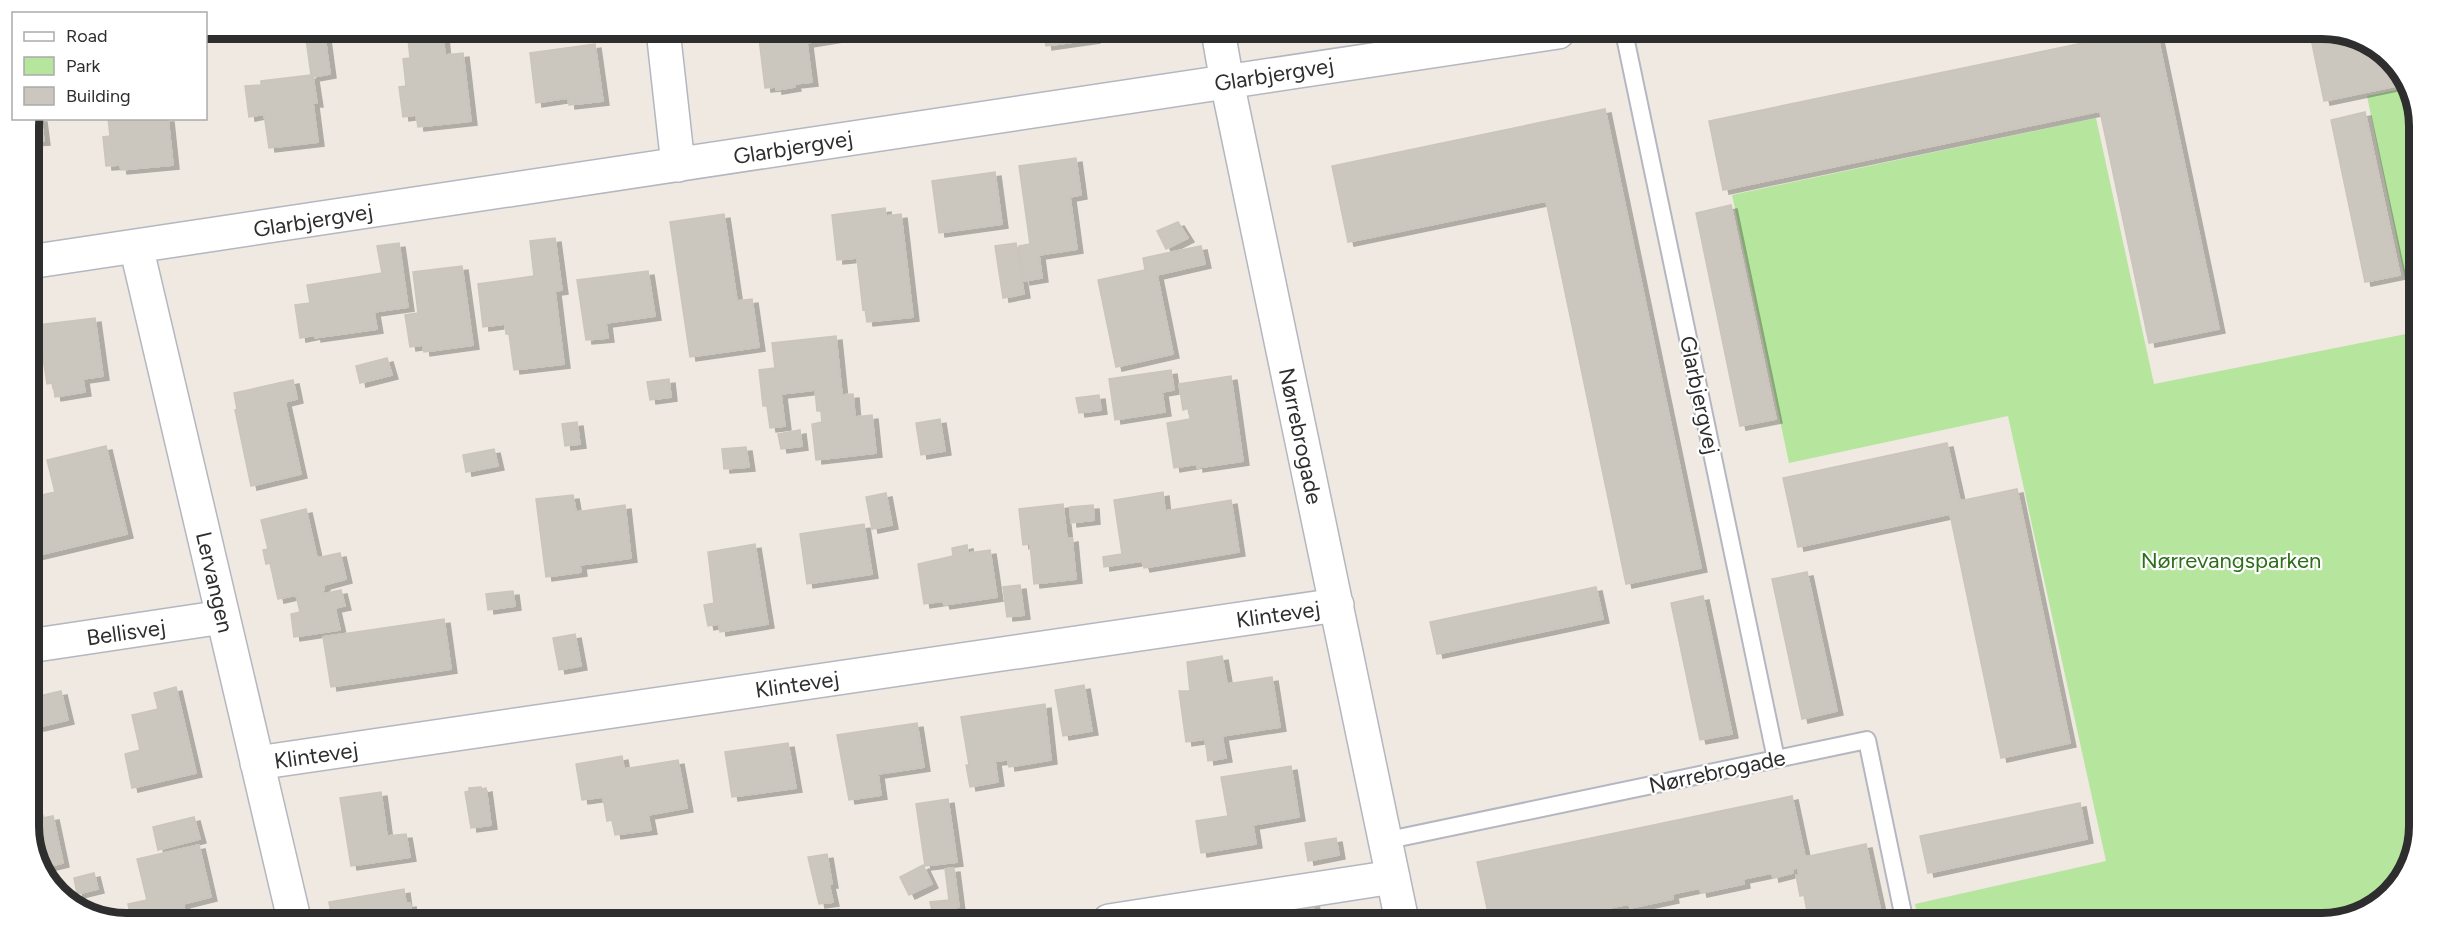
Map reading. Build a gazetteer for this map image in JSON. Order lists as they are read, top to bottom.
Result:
{
  "streets": {
    "street": [
      "Glarbjergvej",
      "Nørrebrogade",
      "Lervangen",
      "Klintevej",
      "Bellisvej"
    ]
  },
  "crossings": [
    ["Glarbjergvej", "Nørrebrogade"],
    ["Glarbjergvej", "Lervangen"],
    ["Nørrebrogade", "Klintevej"],
    ["Lervangen", "Klintevej"],
    ["Lervangen", "Bellisvej"]
  ],
  "parks": ["Nørrevangsparken"],
  "legend": ["Road", "Park", "Building"]
}
